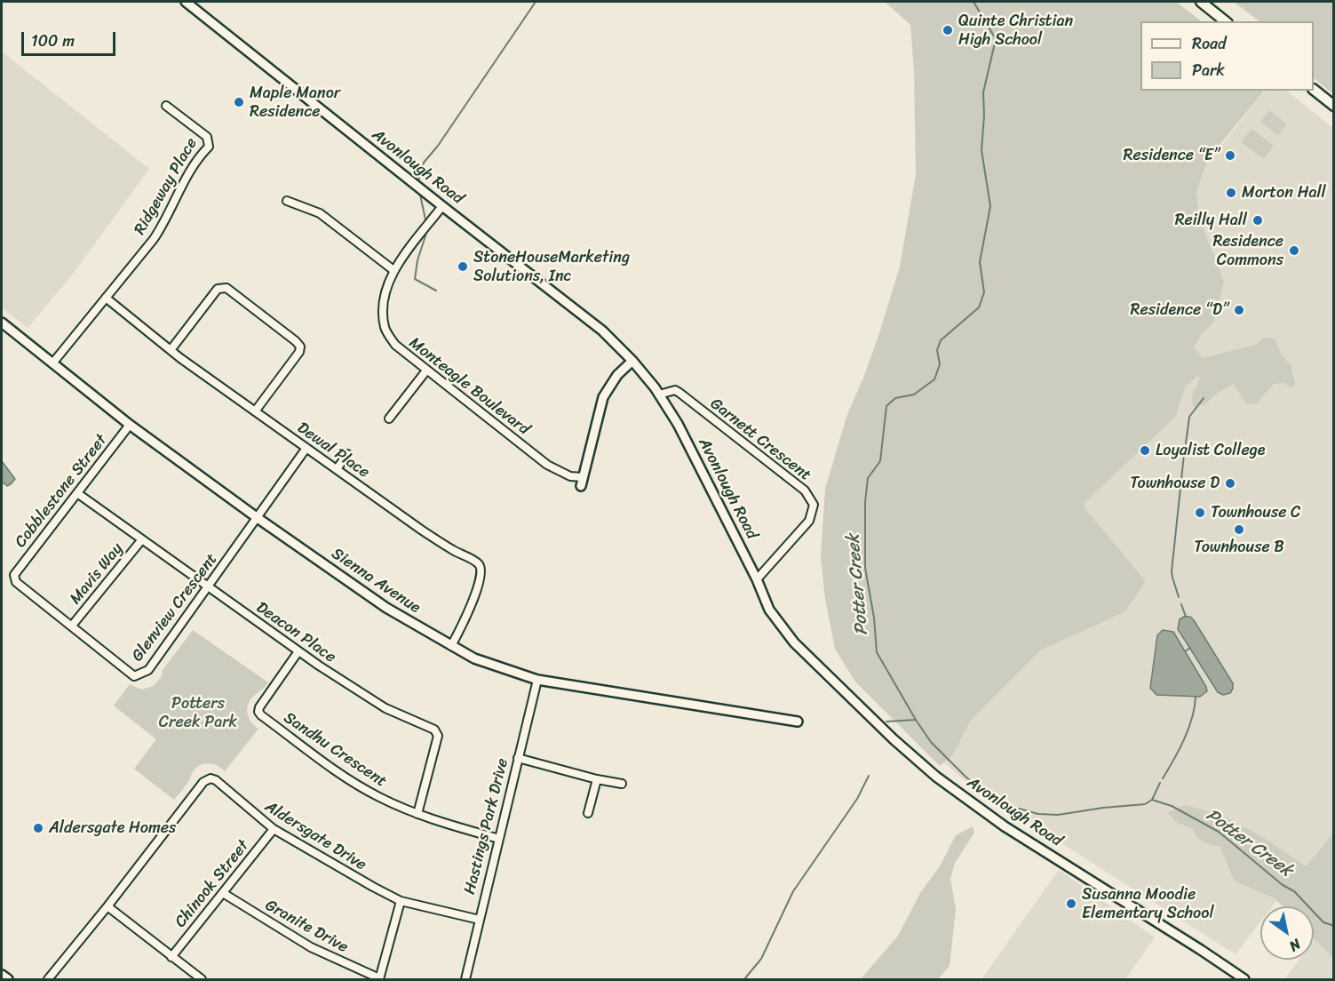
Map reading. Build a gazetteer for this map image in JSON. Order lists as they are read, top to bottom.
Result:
{
  "streets": {
    "street": [
      "Avonlough Road",
      "Ridgeway Place",
      "Monteagle Boulevard",
      "Garnett Crescent",
      "Dewal Place",
      "Cobblestone Street",
      "Mavis Way",
      "Sienna Avenue",
      "Glenview Crescent",
      "Deacon Place",
      "Sandhu Crescent",
      "Hastings Park Drive",
      "Aldersgate Drive",
      "Chinook Street",
      "Granite Drive"
    ]
  },
  "crossings": [
    ["Avonlough Road", "Monteagle Boulevard"],
    ["Avonlough Road", "Garnett Crescent"],
    ["Ridgeway Place", "Dewal Place"],
    ["Ridgeway Place", "Sienna Avenue"],
    ["Dewal Place", "Sienna Avenue"],
    ["Dewal Place", "Glenview Crescent"],
    ["Cobblestone Street", "Sienna Avenue"],
    ["Cobblestone Street", "Glenview Crescent"],
    ["Cobblestone Street", "Deacon Place"],
    ["Mavis Way", "Glenview Crescent"],
    ["Mavis Way", "Deacon Place"],
    ["Sienna Avenue", "Glenview Crescent"],
    ["Sienna Avenue", "Hastings Park Drive"],
    ["Glenview Crescent", "Deacon Place"],
    ["Deacon Place", "Sandhu Crescent"],
    ["Sandhu Crescent", "Hastings Park Drive"],
    ["Hastings Park Drive", "Aldersgate Drive"],
    ["Aldersgate Drive", "Chinook Street"],
    ["Chinook Street", "Granite Drive"]
  ],
  "water": ["Potter Creek"],
  "parks": ["Potters Creek Park"],
  "places": [
    "Quinte Christian High School",
    "Maple Manor Residence",
    "Residence “E”",
    "Morton Hall",
    "Reilly Hall",
    "Residence Commons",
    "StoneHouseMarketing Solutions, Inc",
    "Residence “D”",
    "Loyalist College",
    "Townhouse D",
    "Townhouse C",
    "Townhouse B",
    "Aldersgate Homes",
    "Susanna Moodie Elementary School"
  ],
  "legend": ["Road", "Park"],
  "scale_bar": "100 m",
  "north": "bottom right"
}
